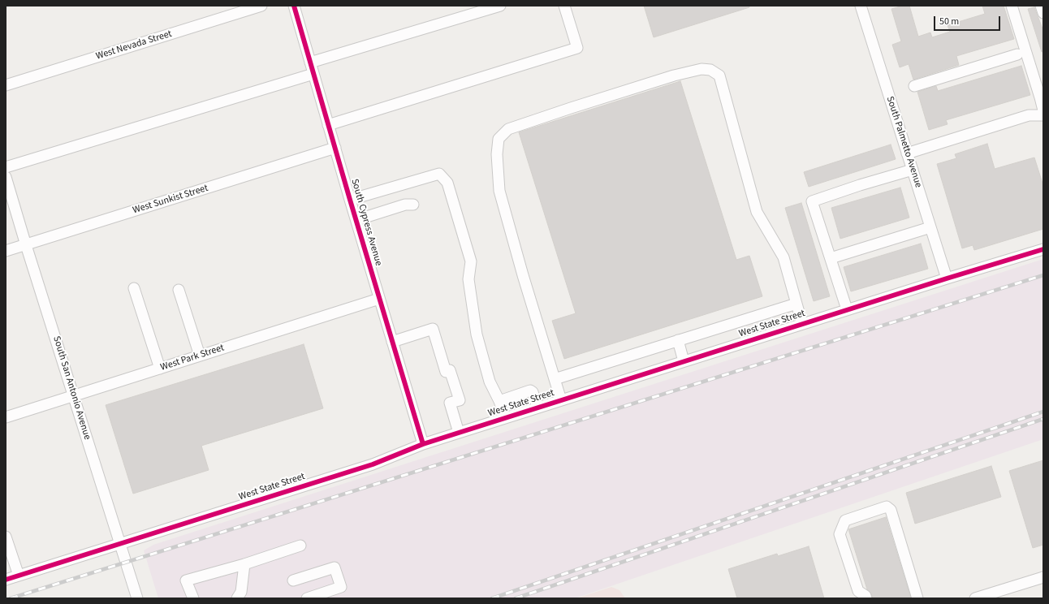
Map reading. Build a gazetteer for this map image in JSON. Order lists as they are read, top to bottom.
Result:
{
  "streets": {
    "street": [
      "West Nevada Street",
      "South Palmetto Avenue",
      "West Sunkist Street",
      "South Cypress Avenue",
      "West State Street",
      "West Park Street",
      "South San Antonio Avenue"
    ]
  },
  "crossings": [
    ["South Palmetto Avenue", "West State Street"],
    ["West Sunkist Street", "South Cypress Avenue"],
    ["West Sunkist Street", "South San Antonio Avenue"],
    ["South Cypress Avenue", "West State Street"],
    ["South Cypress Avenue", "West Park Street"],
    ["West State Street", "South San Antonio Avenue"],
    ["West Park Street", "South San Antonio Avenue"]
  ],
  "scale_bar": "50 m"
}
